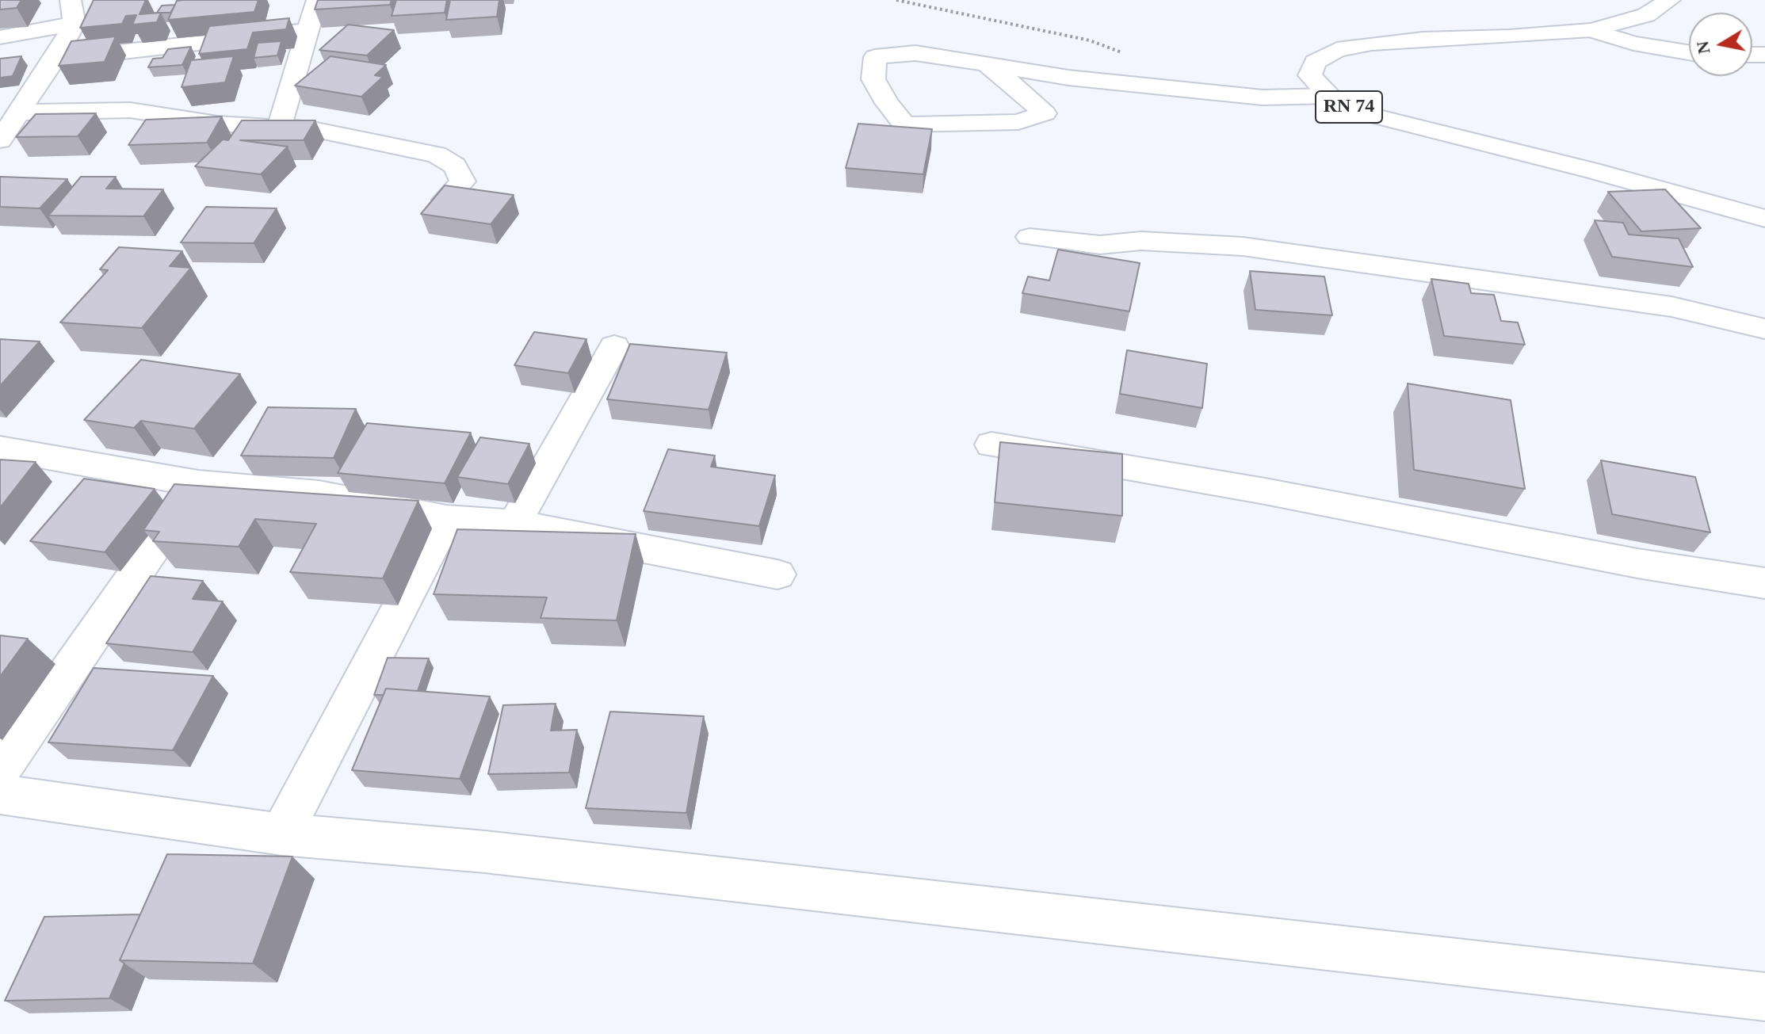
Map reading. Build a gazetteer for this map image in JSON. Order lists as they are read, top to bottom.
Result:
{
  "streets": {
    "street": ["RN 74"]
  },
  "north": "left"
}
